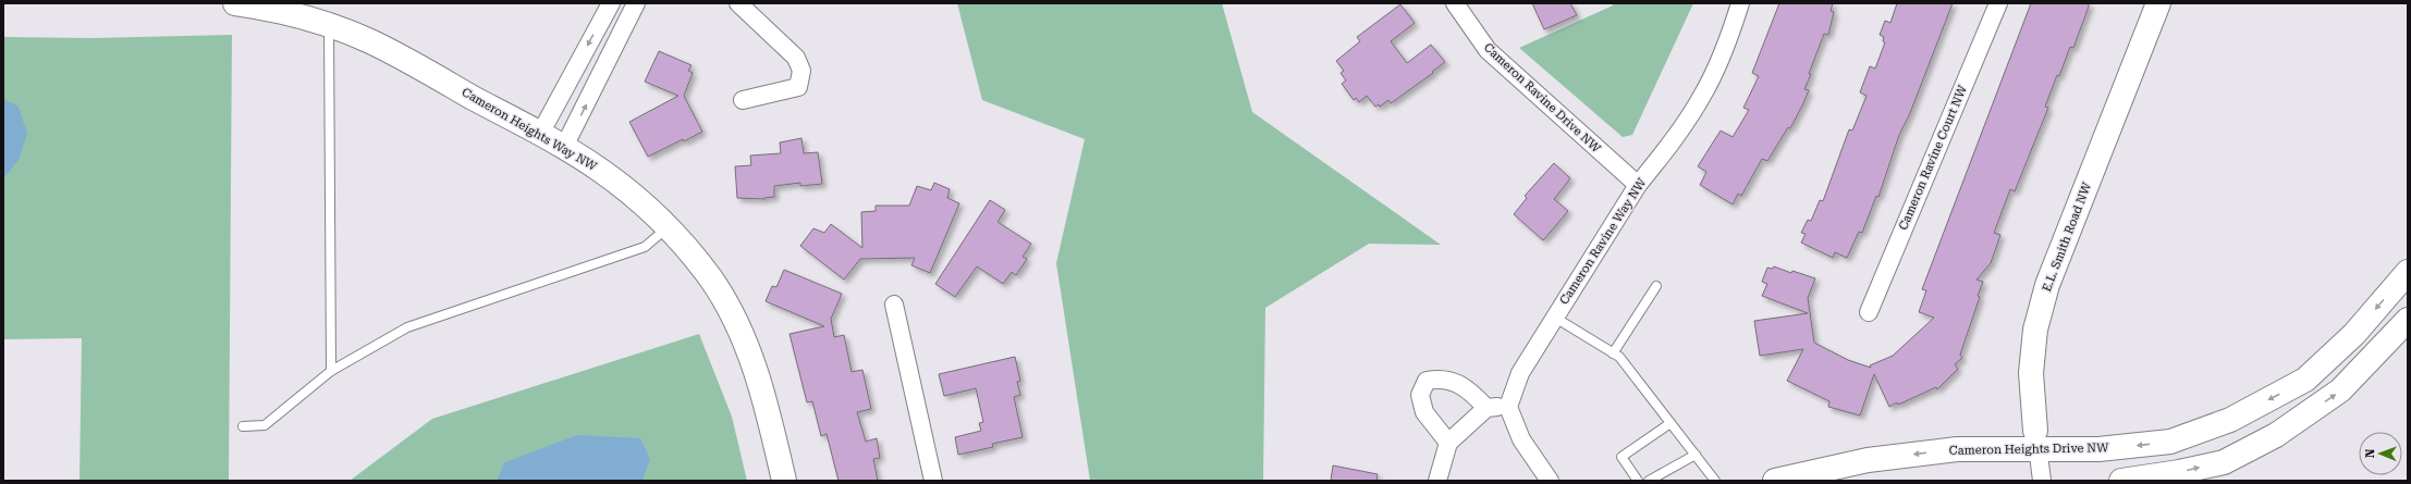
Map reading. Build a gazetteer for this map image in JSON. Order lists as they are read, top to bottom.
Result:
{
  "streets": {
    "street": [
      "Cameron Ravine Drive NW",
      "Cameron Heights Way NW",
      "Cameron Ravine Court NW",
      "E.L. Smith Road NW",
      "Cameron Ravine Way NW",
      "Cameron Heights Drive NW"
    ]
  },
  "crossings": [
    ["Cameron Ravine Drive NW", "Cameron Ravine Way NW"],
    ["E.L. Smith Road NW", "Cameron Heights Drive NW"]
  ],
  "north": "left"
}
